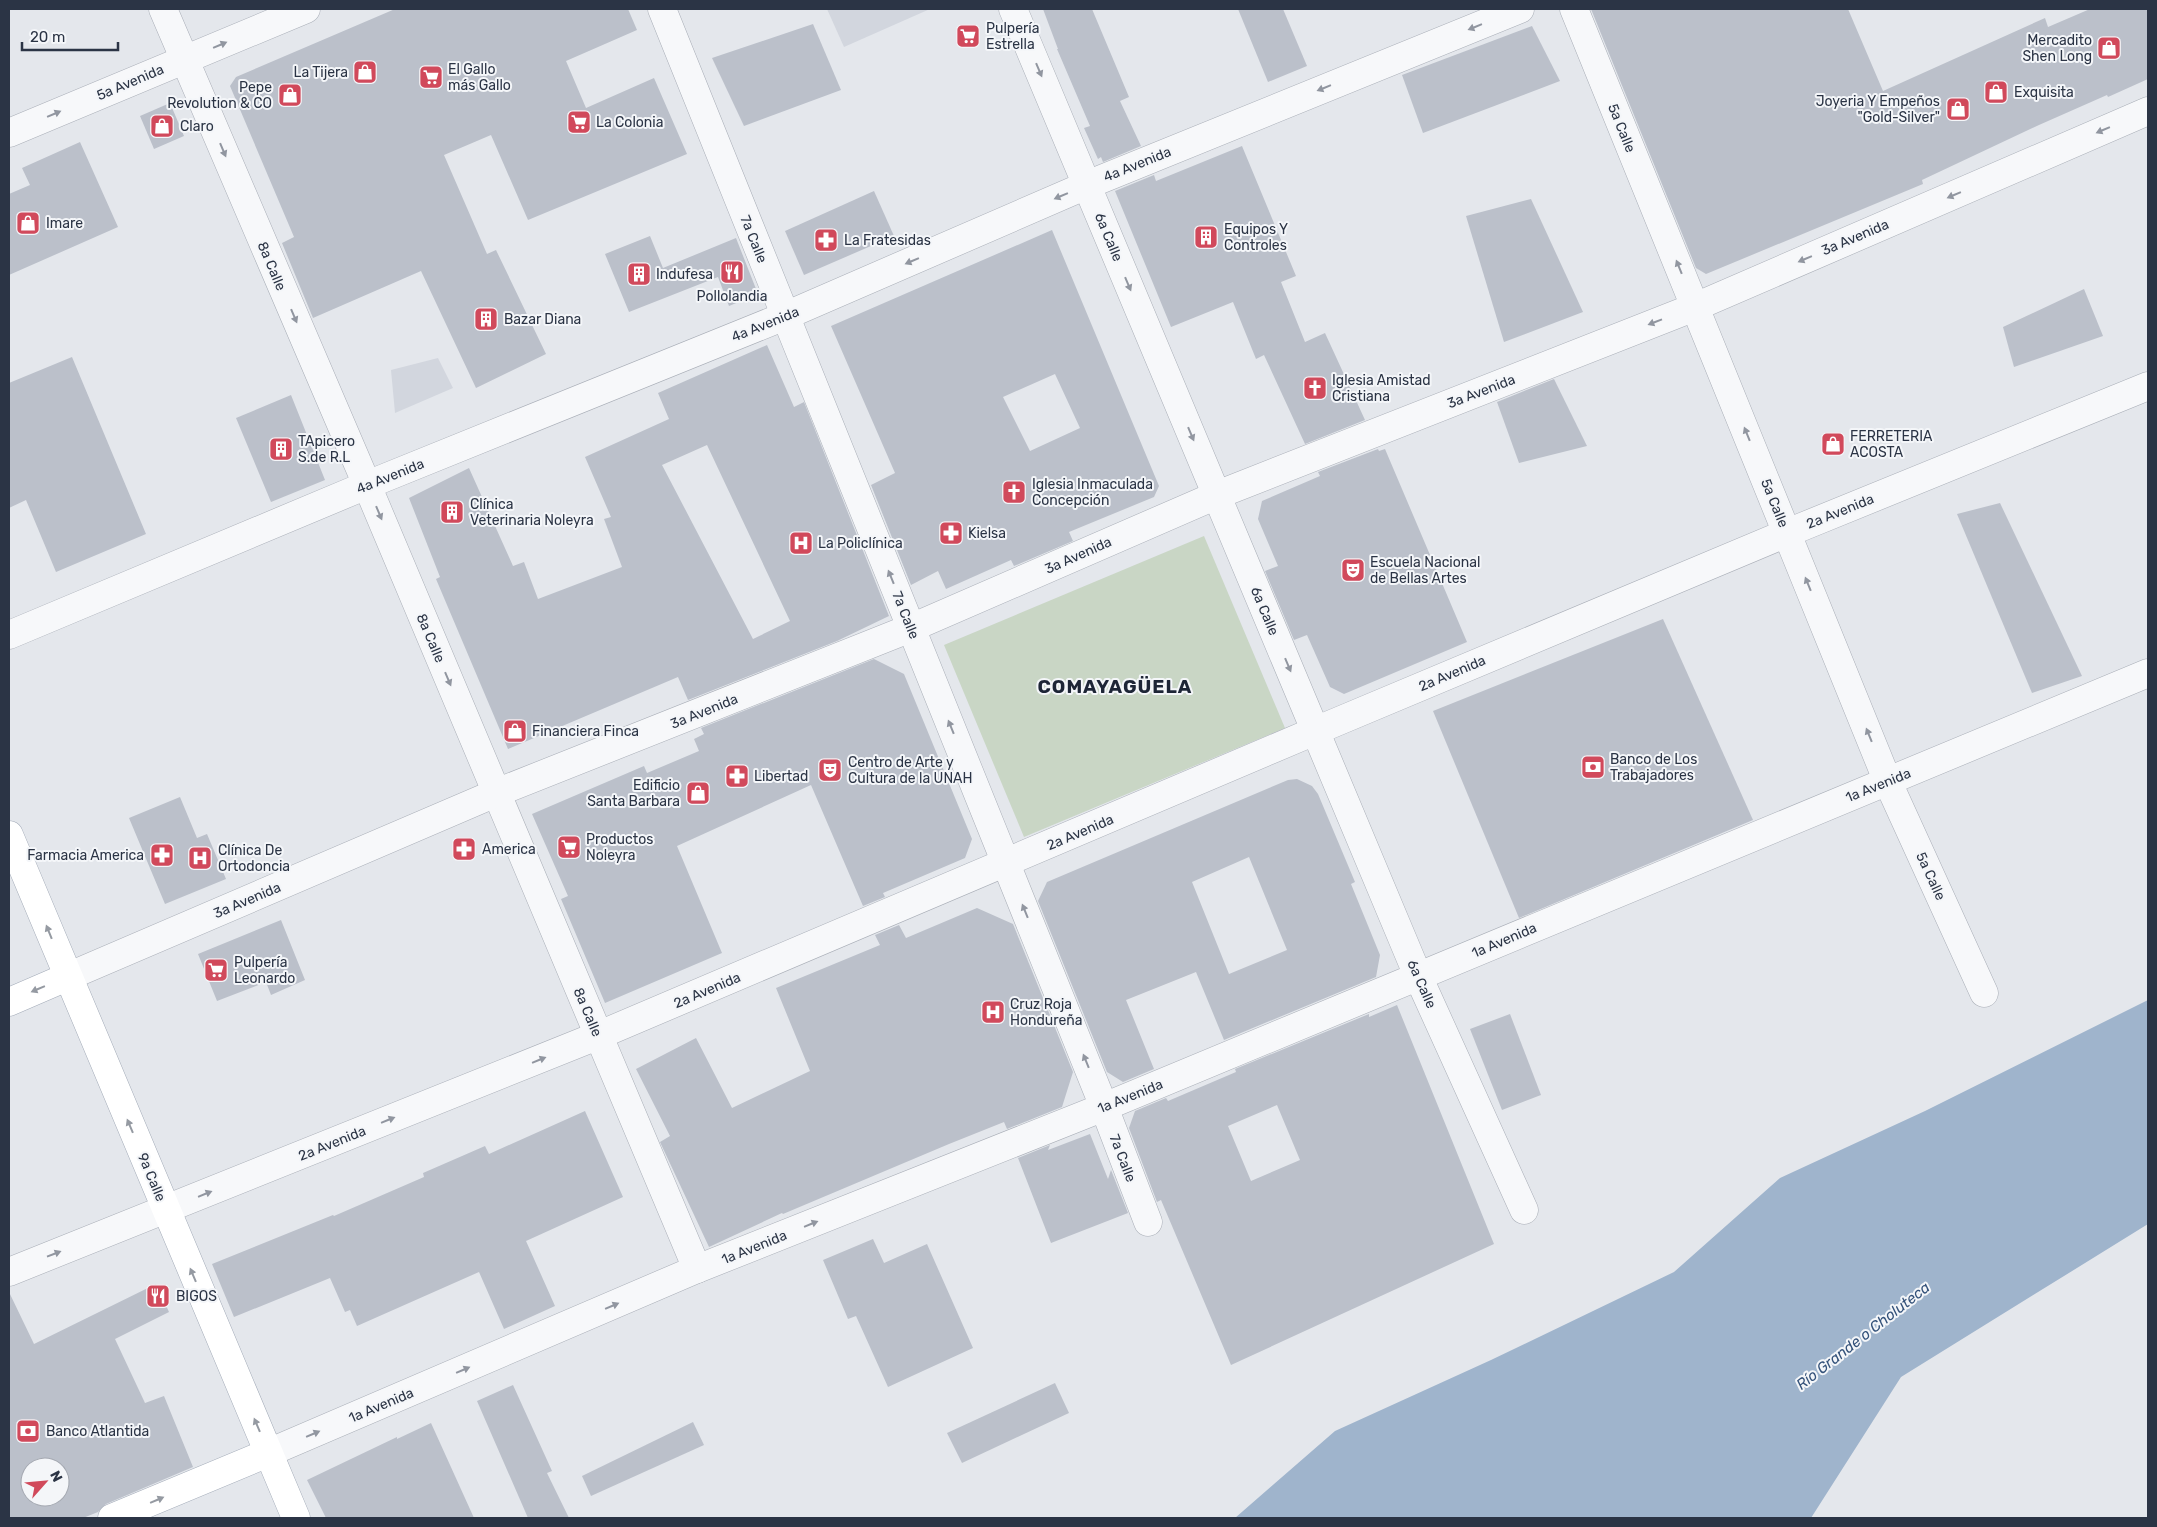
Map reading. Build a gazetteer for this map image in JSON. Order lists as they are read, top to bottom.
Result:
{
  "streets": {
    "main road": ["3a Avenida", "1a Avenida", "9a Calle"],
    "street": [
      "5a Avenida",
      "5a Calle",
      "4a Avenida",
      "6a Calle",
      "7a Calle",
      "8a Calle",
      "2a Avenida"
    ]
  },
  "crossings": [
    ["5a Avenida", "8a Calle"],
    ["5a Calle", "3a Avenida"],
    ["5a Calle", "2a Avenida"],
    ["5a Calle", "1a Avenida"],
    ["4a Avenida", "6a Calle"],
    ["4a Avenida", "7a Calle"],
    ["4a Avenida", "8a Calle"],
    ["6a Calle", "3a Avenida"],
    ["6a Calle", "2a Avenida"],
    ["6a Calle", "1a Avenida"],
    ["3a Avenida", "7a Calle"],
    ["3a Avenida", "8a Calle"],
    ["3a Avenida", "9a Calle"],
    ["7a Calle", "2a Avenida"],
    ["7a Calle", "1a Avenida"],
    ["8a Calle", "2a Avenida"],
    ["8a Calle", "1a Avenida"],
    ["2a Avenida", "9a Calle"],
    ["1a Avenida", "9a Calle"]
  ],
  "one_way": [
    "5a Avenida",
    "5a Calle",
    "4a Avenida",
    "6a Calle",
    "3a Avenida",
    "7a Calle",
    "8a Calle",
    "1a Avenida",
    "9a Calle"
  ],
  "districts": ["COMAYAGÜELA"],
  "water": ["Río Grande o Choluteca"],
  "places": {
    "supermarket": [
      "Pulpería Estrella",
      "El Gallo más Gallo",
      "La Colonia",
      "Productos Noleyra",
      "Pulpería Leonardo"
    ],
    "shop": [
      "Mercadito Shen Long",
      "La Tijera",
      "Exquisita",
      "Pepe Revolution & CO",
      "Joyeria Y Empeños \"Gold-Silver\"",
      "Claro",
      "Imare",
      "FERRETERIA ACOSTA",
      "Financiera Finca",
      "Edificio Santa Barbara"
    ],
    "building": [
      "Equipos Y Controles",
      "Indufesa",
      "Bazar Diana",
      "TApicero S.de R.L",
      "Clínica Veterinaria Noleyra"
    ],
    "pharmacy": [
      "La Fratesidas",
      "Kielsa",
      "Libertad",
      "America",
      "Farmacia America"
    ],
    "restaurant": ["Pollolandia", "BIGOS"],
    "church": ["Iglesia Amistad Cristiana", "Iglesia Inmaculada Concepción"],
    "hospital": ["La Policlínica", "Clínica De Ortodoncia", "Cruz Roja Hondureña"],
    "theatre": ["Escuela Nacional de Bellas Artes", "Centro de Arte y Cultura de la UNAH"],
    "bank": ["Banco de Los Trabajadores", "Banco Atlantida"]
  },
  "scale_bar": "20 m",
  "north": "top right"
}
